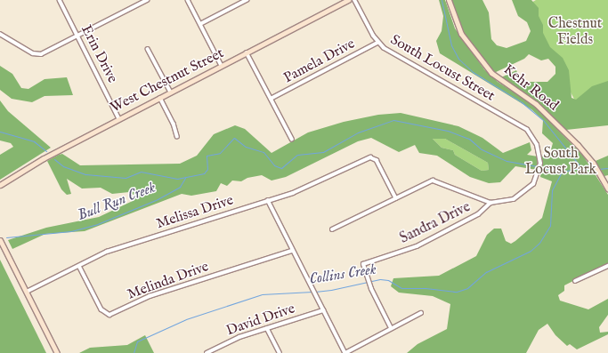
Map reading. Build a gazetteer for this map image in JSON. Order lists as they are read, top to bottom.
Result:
{
  "streets": {
    "main road": ["West Chestnut Street", "Kehr Road"],
    "street": [
      "Erin Drive",
      "Pamela Drive",
      "South Locust Street",
      "Melissa Drive",
      "Sandra Drive",
      "Melinda Drive",
      "David Drive"
    ]
  },
  "crossings": [
    ["Erin Drive", "West Chestnut Street"],
    ["Pamela Drive", "South Locust Street"],
    ["South Locust Street", "Sandra Drive"],
    ["Melissa Drive", "Melinda Drive"]
  ],
  "water": ["Bull Run Creek", "Collins Creek"],
  "parks": ["Chestnut Fields", "South Locust Park"]
}
